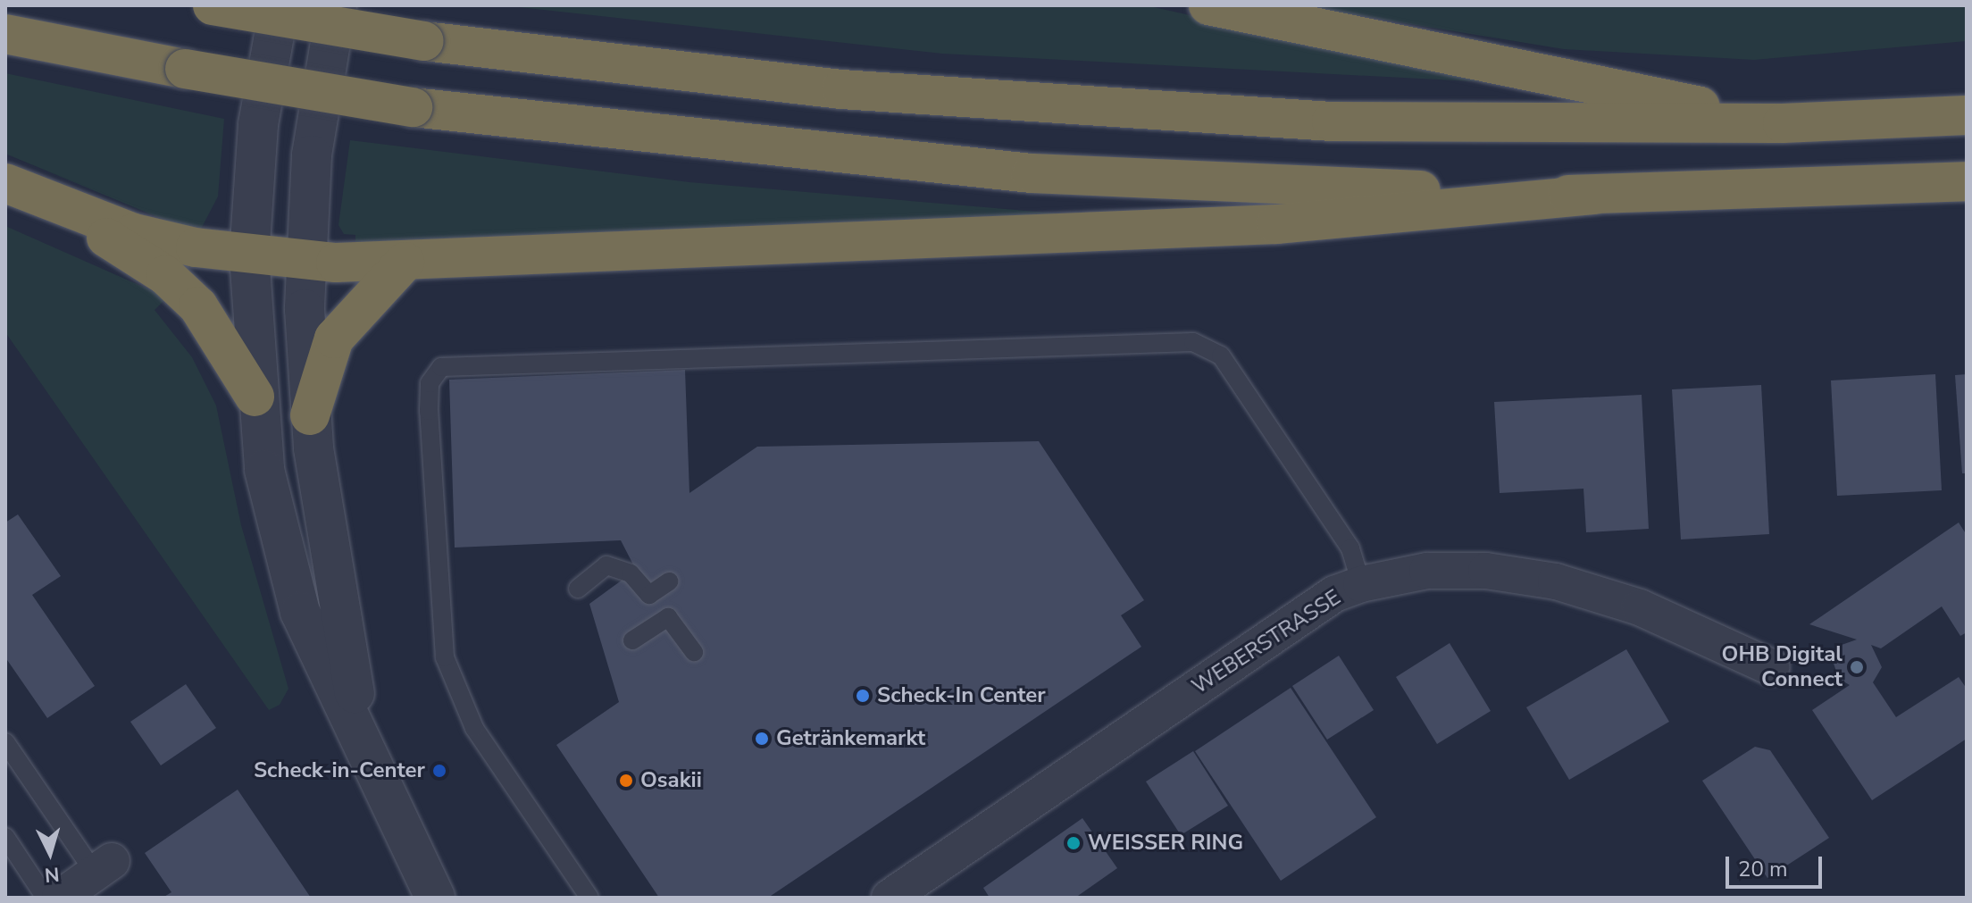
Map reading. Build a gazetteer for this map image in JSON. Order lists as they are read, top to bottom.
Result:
{
  "streets": {
    "street": ["WEBERSTRASSE"]
  },
  "places": [
    "OHB Digital Connect",
    "Scheck-In Center",
    "Getränkemarkt",
    "Scheck-in-Center",
    "Osakii",
    "WEISSER RING"
  ],
  "scale_bar": "20 m",
  "north": "bottom"
}
